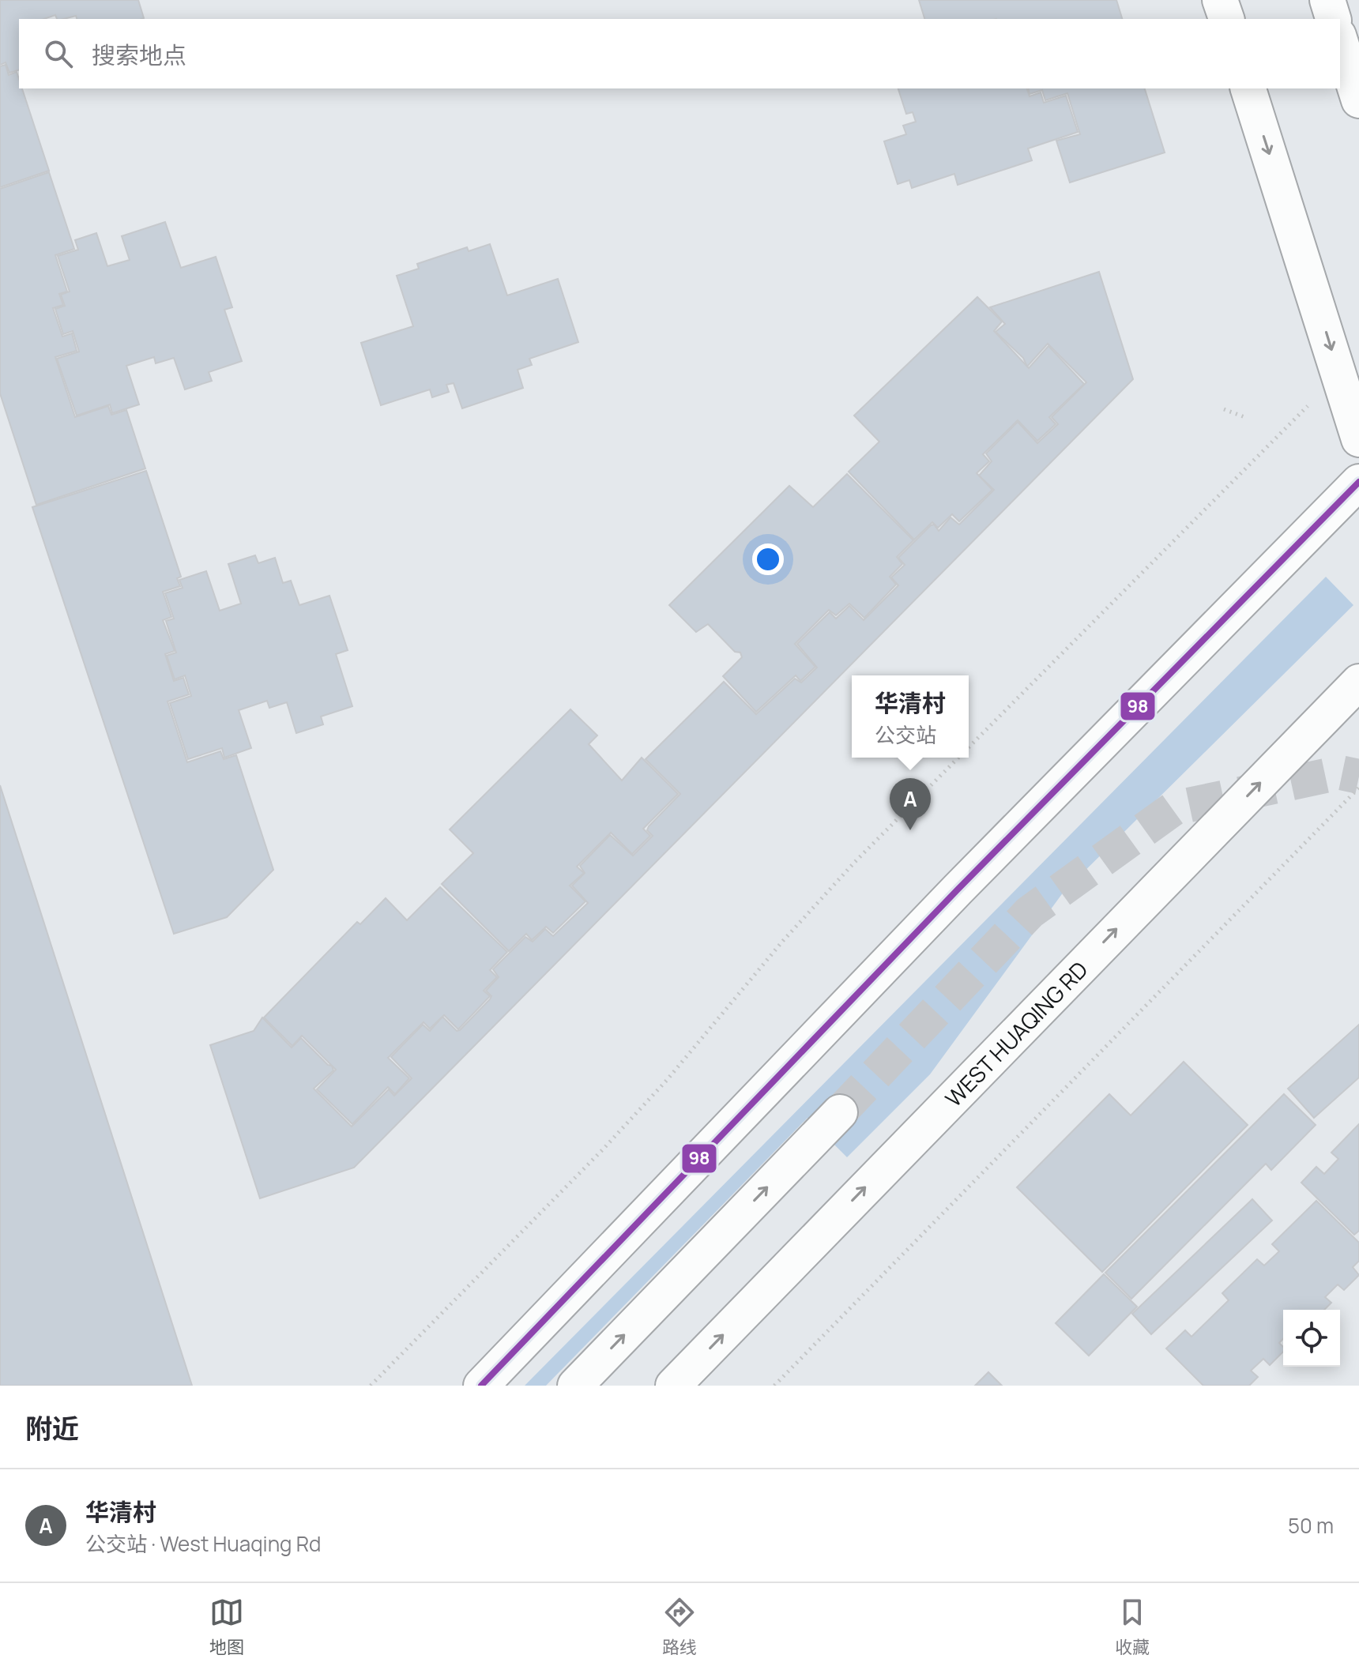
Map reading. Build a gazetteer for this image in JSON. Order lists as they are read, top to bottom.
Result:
{
  "streets": {
    "main road": ["WEST HUAQING RD"]
  },
  "lines": ["transit line 98"],
  "page": {
    "search": "搜索地点",
    "popup": ["华清村", "公交站"],
    "pins": "A",
    "heading": "附近",
    "list": [
      {
        "mark": "A",
        "name": "华清村",
        "note": "公交站 · West Huaqing Rd",
        "value": "50 m"
      }
    ],
    "nav": ["地图", "路线", "收藏"]
  }
}
